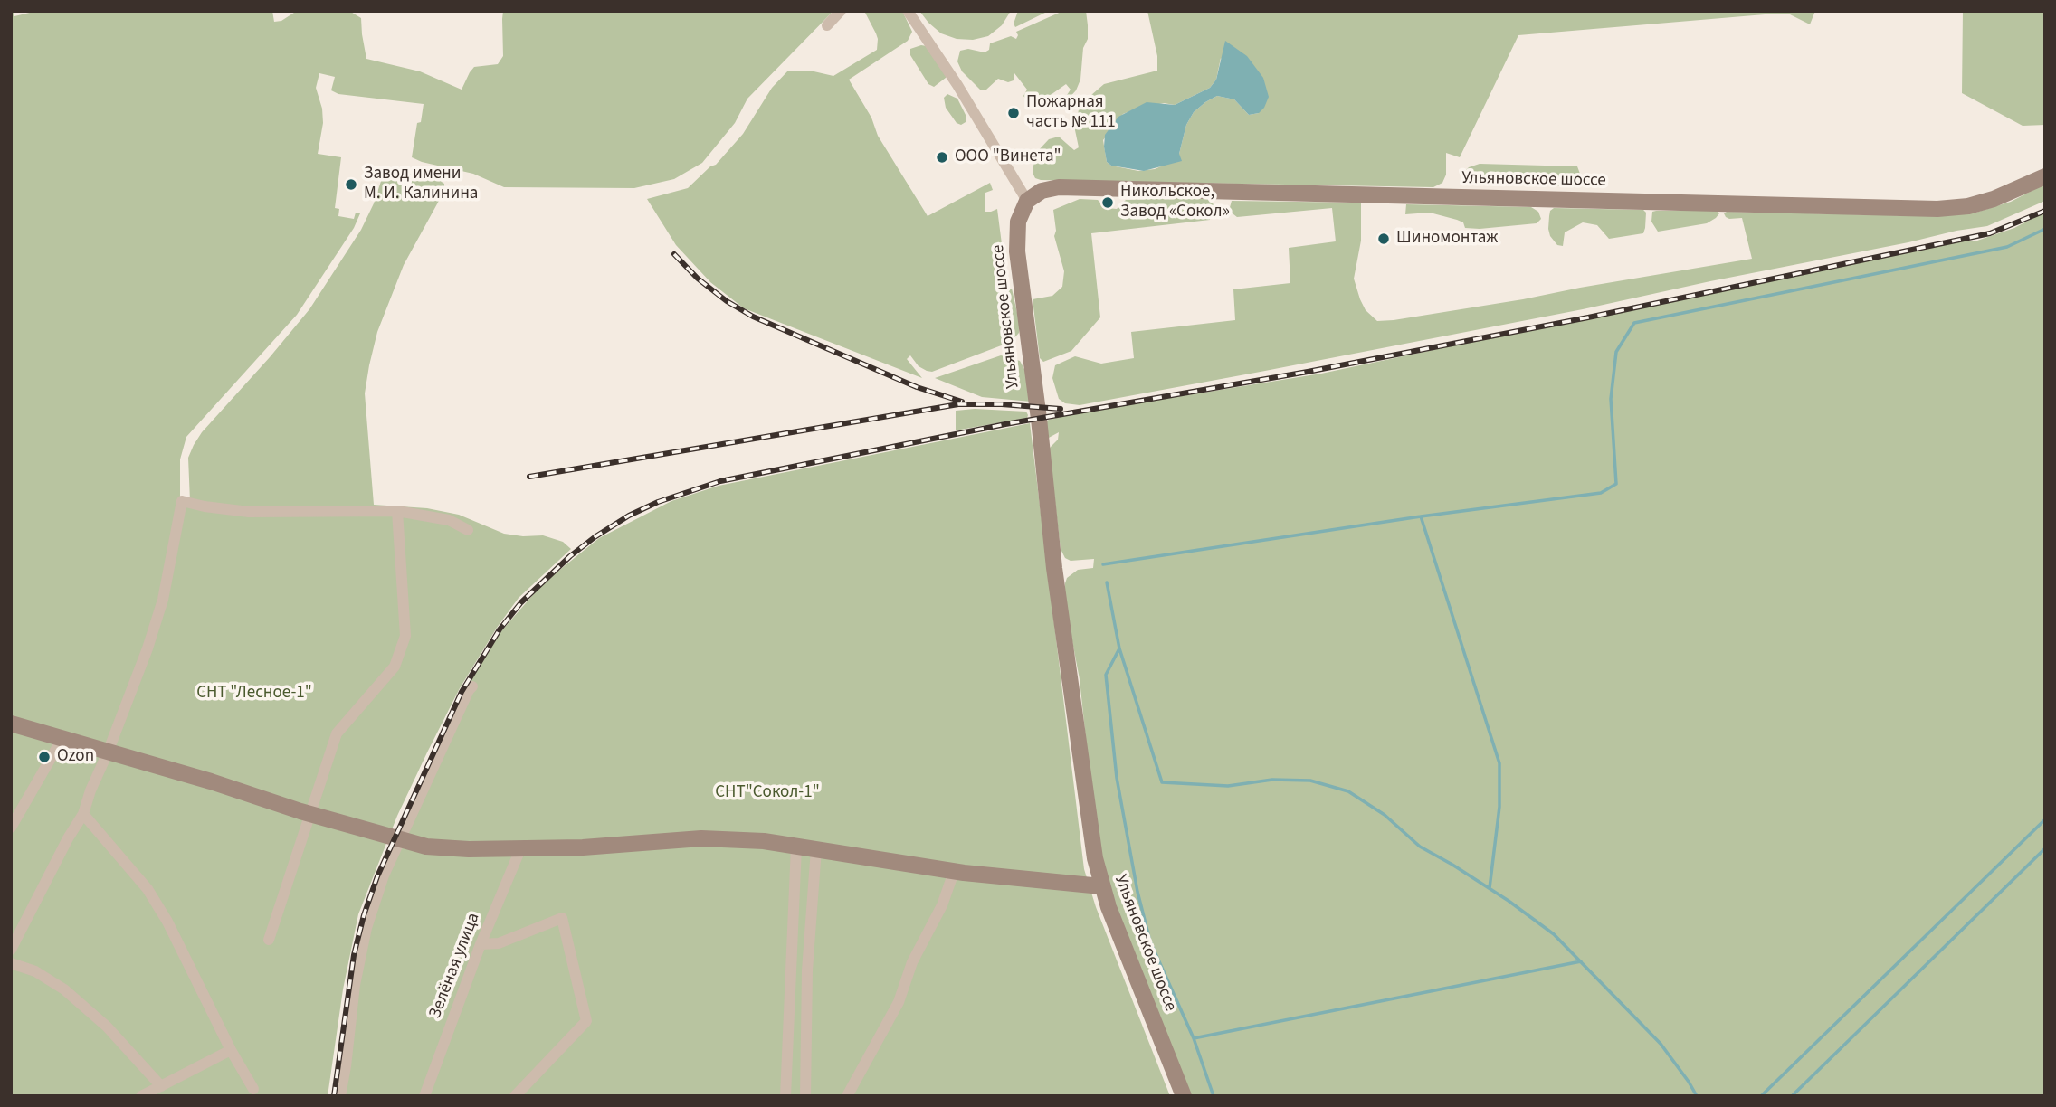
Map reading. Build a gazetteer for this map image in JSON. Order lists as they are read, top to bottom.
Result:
{
  "streets": {
    "main road": ["Ульяновское шоссе"],
    "street": ["Зелёная улица"]
  },
  "parks": ["СНТ \"Лесное-1\"", "СНТ\"Сокол-1\""],
  "places": [
    "Пожарная часть № 111",
    "ООО \"Винета\"",
    "Завод имени М. И. Калинина",
    "Никольское, Завод «Сокол»",
    "Шиномонтаж",
    "Ozon"
  ]
}
